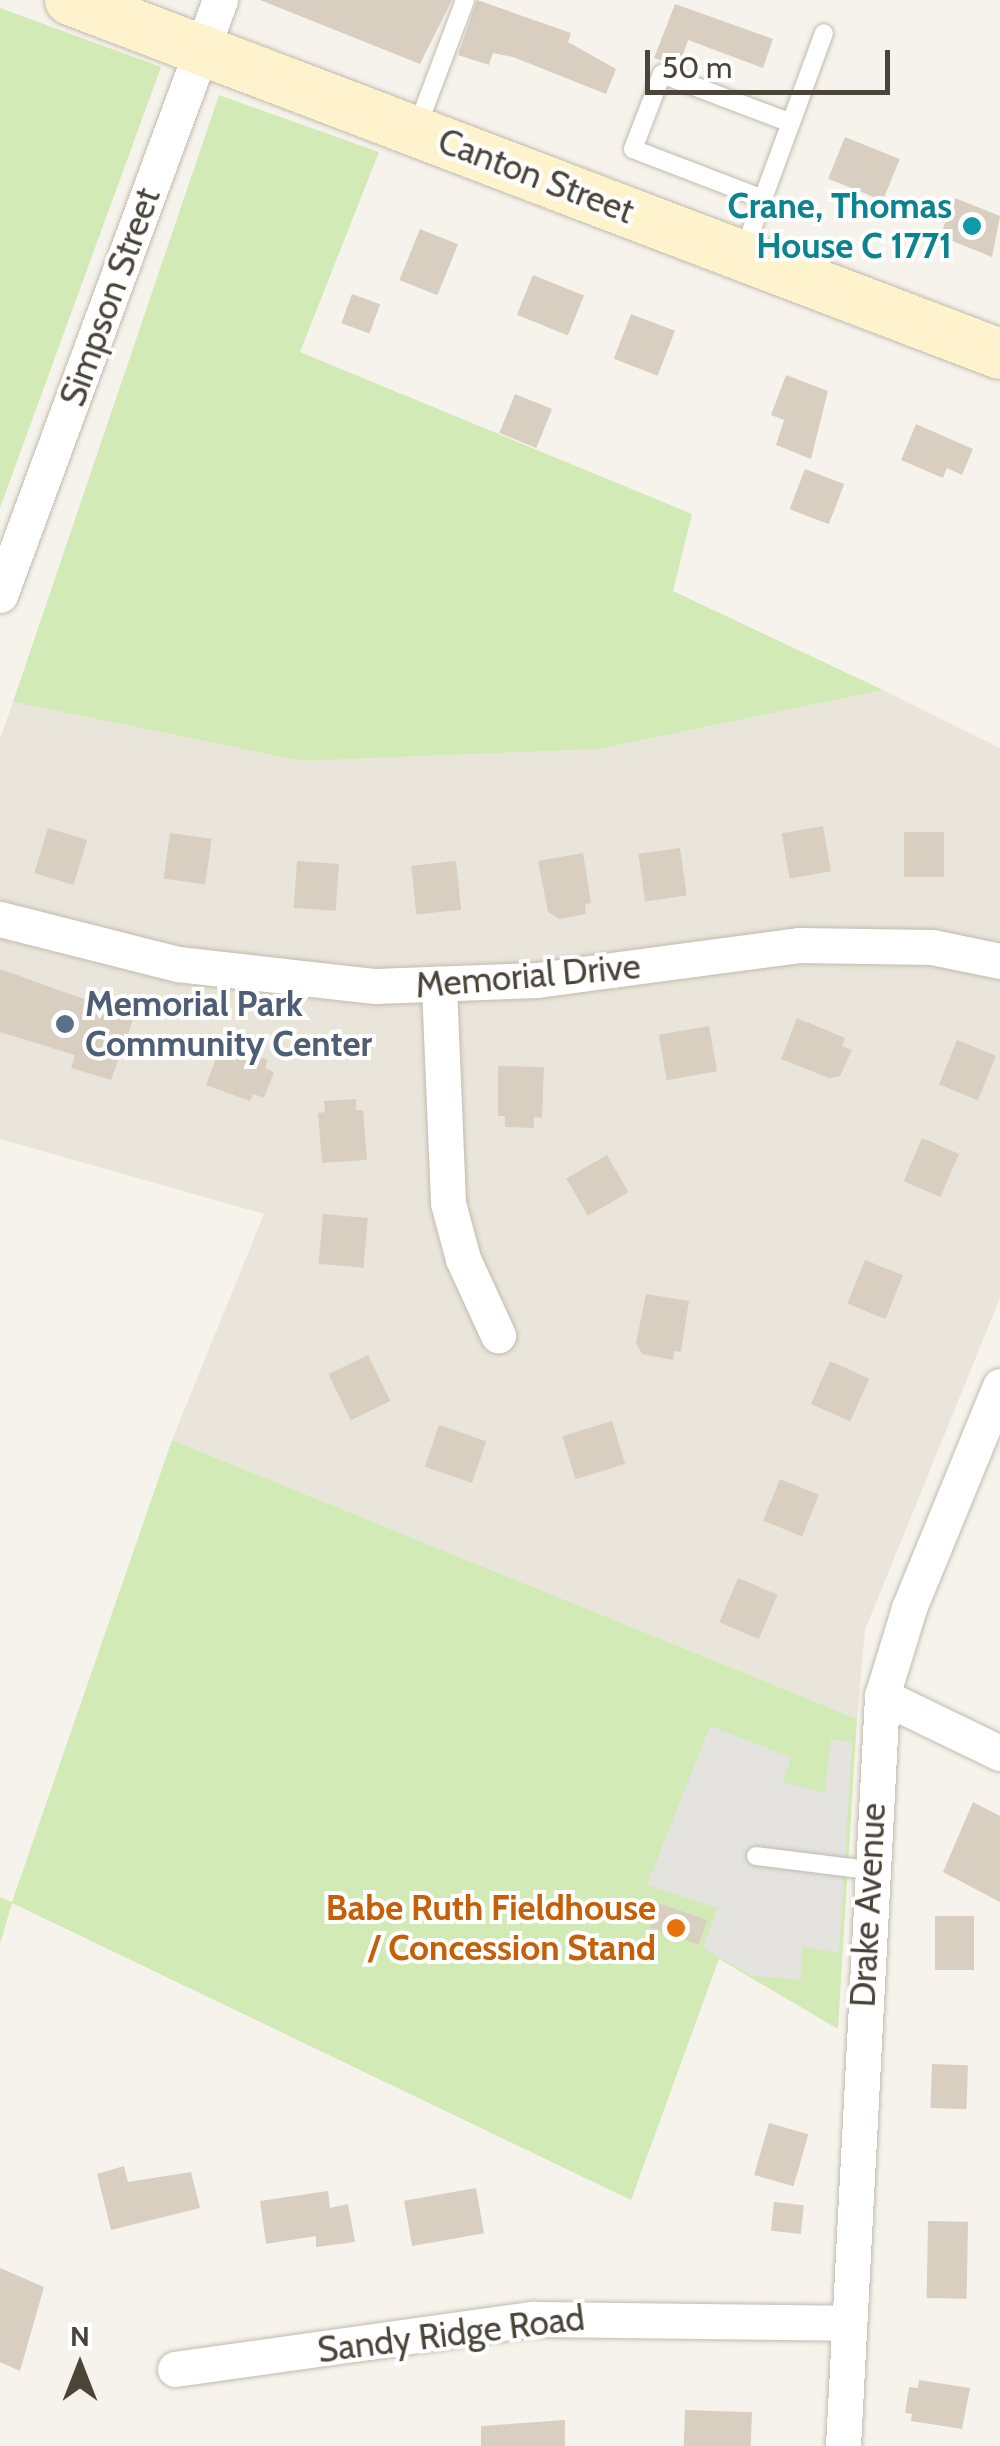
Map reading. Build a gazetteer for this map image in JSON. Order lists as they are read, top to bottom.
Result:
{
  "streets": {
    "main road": ["Canton Street"],
    "street": [
      "Simpson Street",
      "Memorial Drive",
      "Drake Avenue",
      "Sandy Ridge Road"
    ]
  },
  "crossings": [
    ["Canton Street", "Simpson Street"],
    ["Drake Avenue", "Sandy Ridge Road"]
  ],
  "places": ["Crane, Thomas House C 1771", "Memorial Park Community Center", "Babe Ruth Fieldhouse / Concession Stand"],
  "scale_bar": "50 m",
  "north": "top"
}
